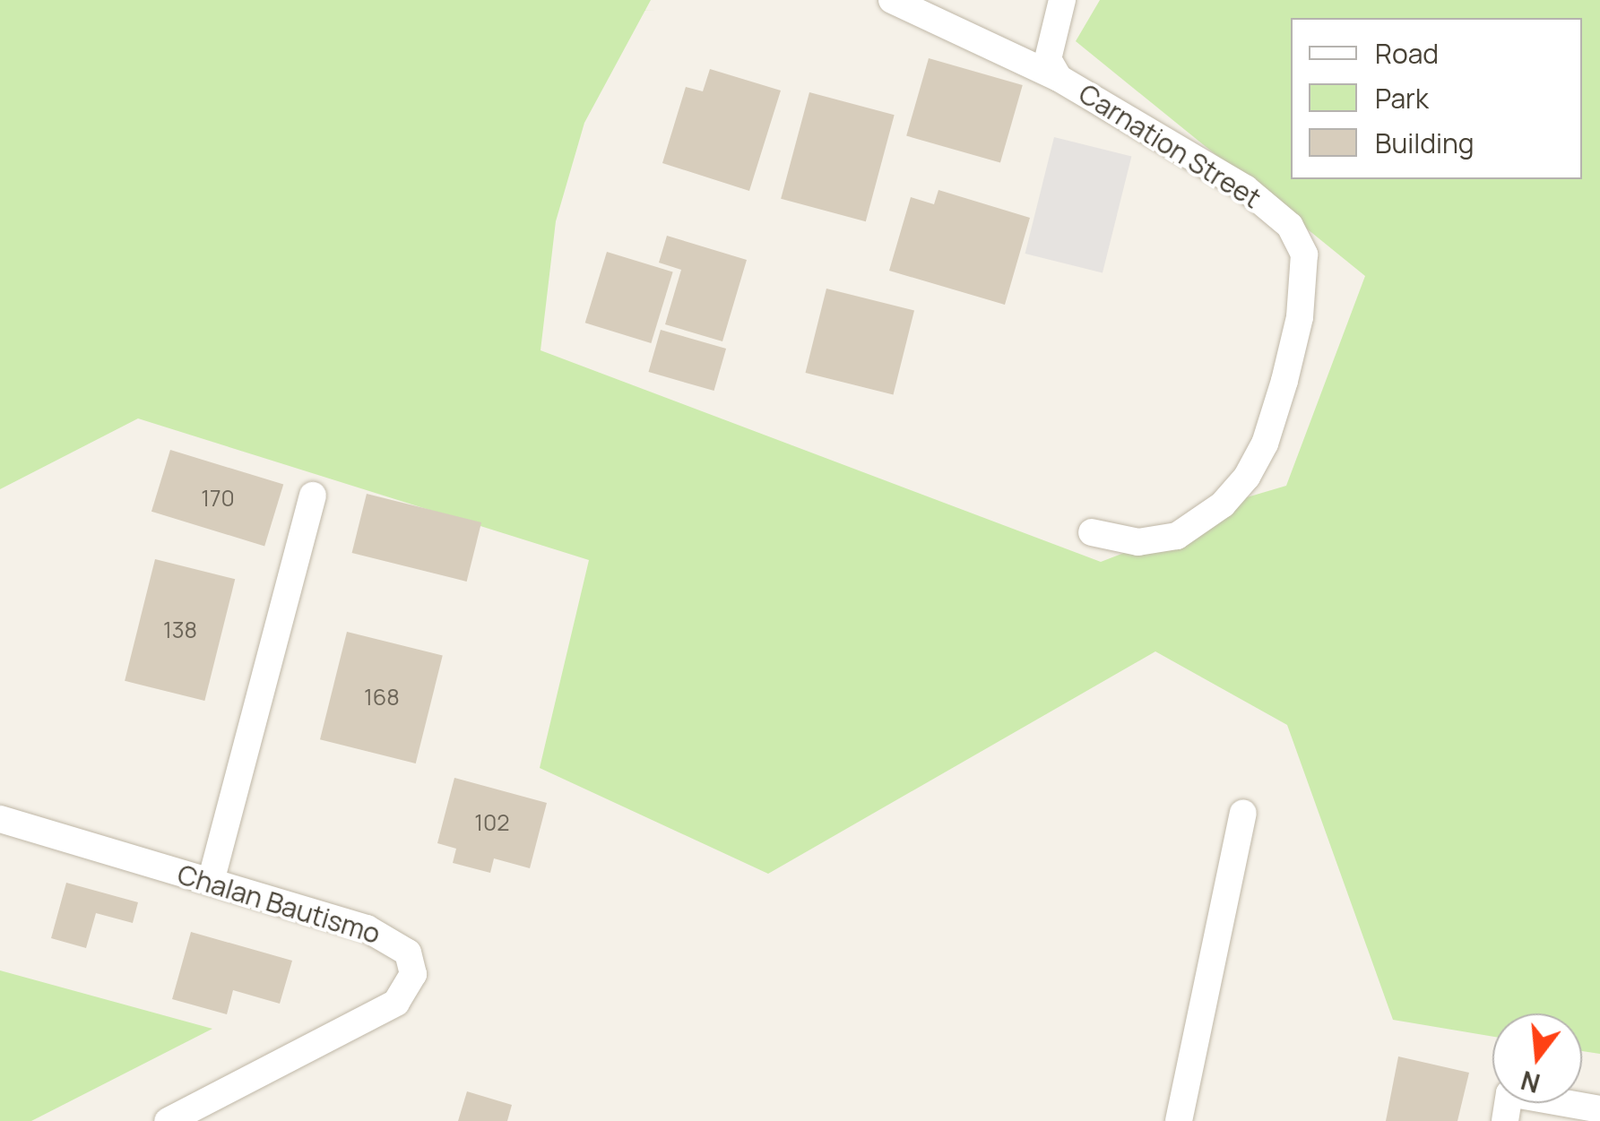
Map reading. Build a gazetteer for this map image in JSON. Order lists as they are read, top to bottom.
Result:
{
  "streets": {
    "street": ["Carnation Street", "Chalan Bautismo"]
  },
  "house_numbers": [
    "170",
    "138",
    "168",
    "102"
  ],
  "legend": ["Road", "Park", "Building"],
  "north": "bottom"
}
